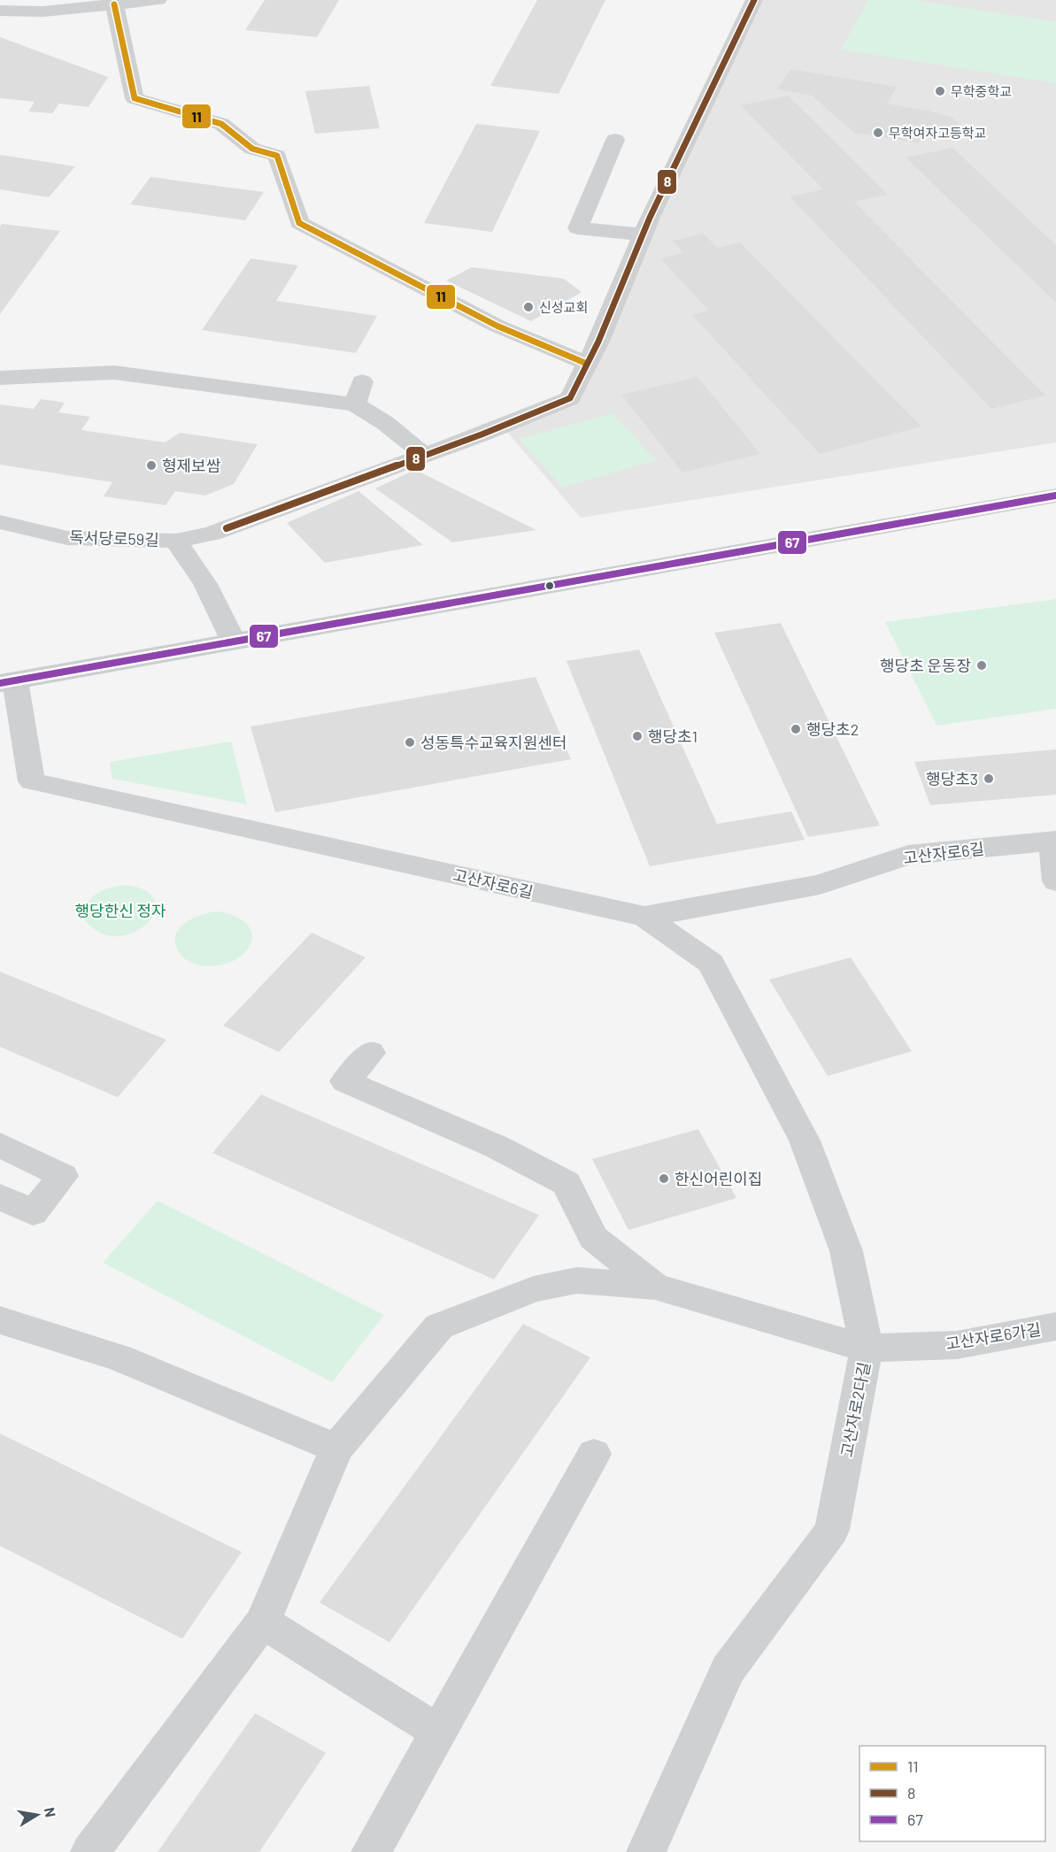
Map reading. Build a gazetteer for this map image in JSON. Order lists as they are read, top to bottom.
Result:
{
  "streets": {
    "street": [
      "독서당로59길",
      "고산자로6길",
      "고산자로6가길",
      "고산자로2다길"
    ]
  },
  "crossings": [
    ["고산자로6길", "고산자로2다길"],
    ["고산자로6가길", "고산자로2다길"]
  ],
  "parks": ["행당한신 정자"],
  "places": [
    "무학중학교",
    "무학여자고등학교",
    "신성교회",
    "형제보쌈",
    "행당초 운동장",
    "행당초2",
    "행당초1",
    "성동특수교육지원센터",
    "행당초3",
    "한신어린이집"
  ],
  "lines": ["transit line 8", "transit line 11", "transit line 67"],
  "legend": ["11", "8", "67"],
  "north": "right"
}
